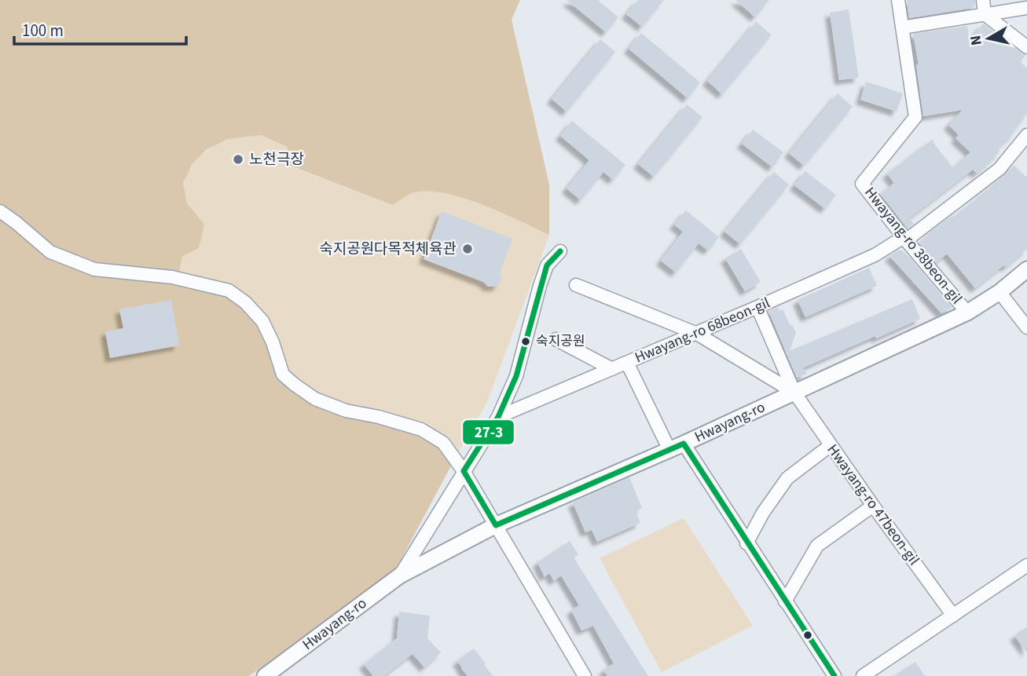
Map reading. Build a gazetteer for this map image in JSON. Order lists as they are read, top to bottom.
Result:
{
  "streets": {
    "street": [
      "Hwayang-ro 38beon-gil",
      "Hwayang-ro 68beon-gil",
      "Hwayang-ro",
      "Hwayang-ro 47beon-gil"
    ]
  },
  "crossings": [
    ["Hwayang-ro 38beon-gil", "Hwayang-ro 68beon-gil"],
    ["Hwayang-ro 38beon-gil", "Hwayang-ro"],
    ["Hwayang-ro", "Hwayang-ro 47beon-gil"]
  ],
  "places": ["노천극장", "숙지공원다목적체육관", "숙지공원"],
  "lines": ["transit line 27-3"],
  "scale_bar": "100 m",
  "north": "left"
}
